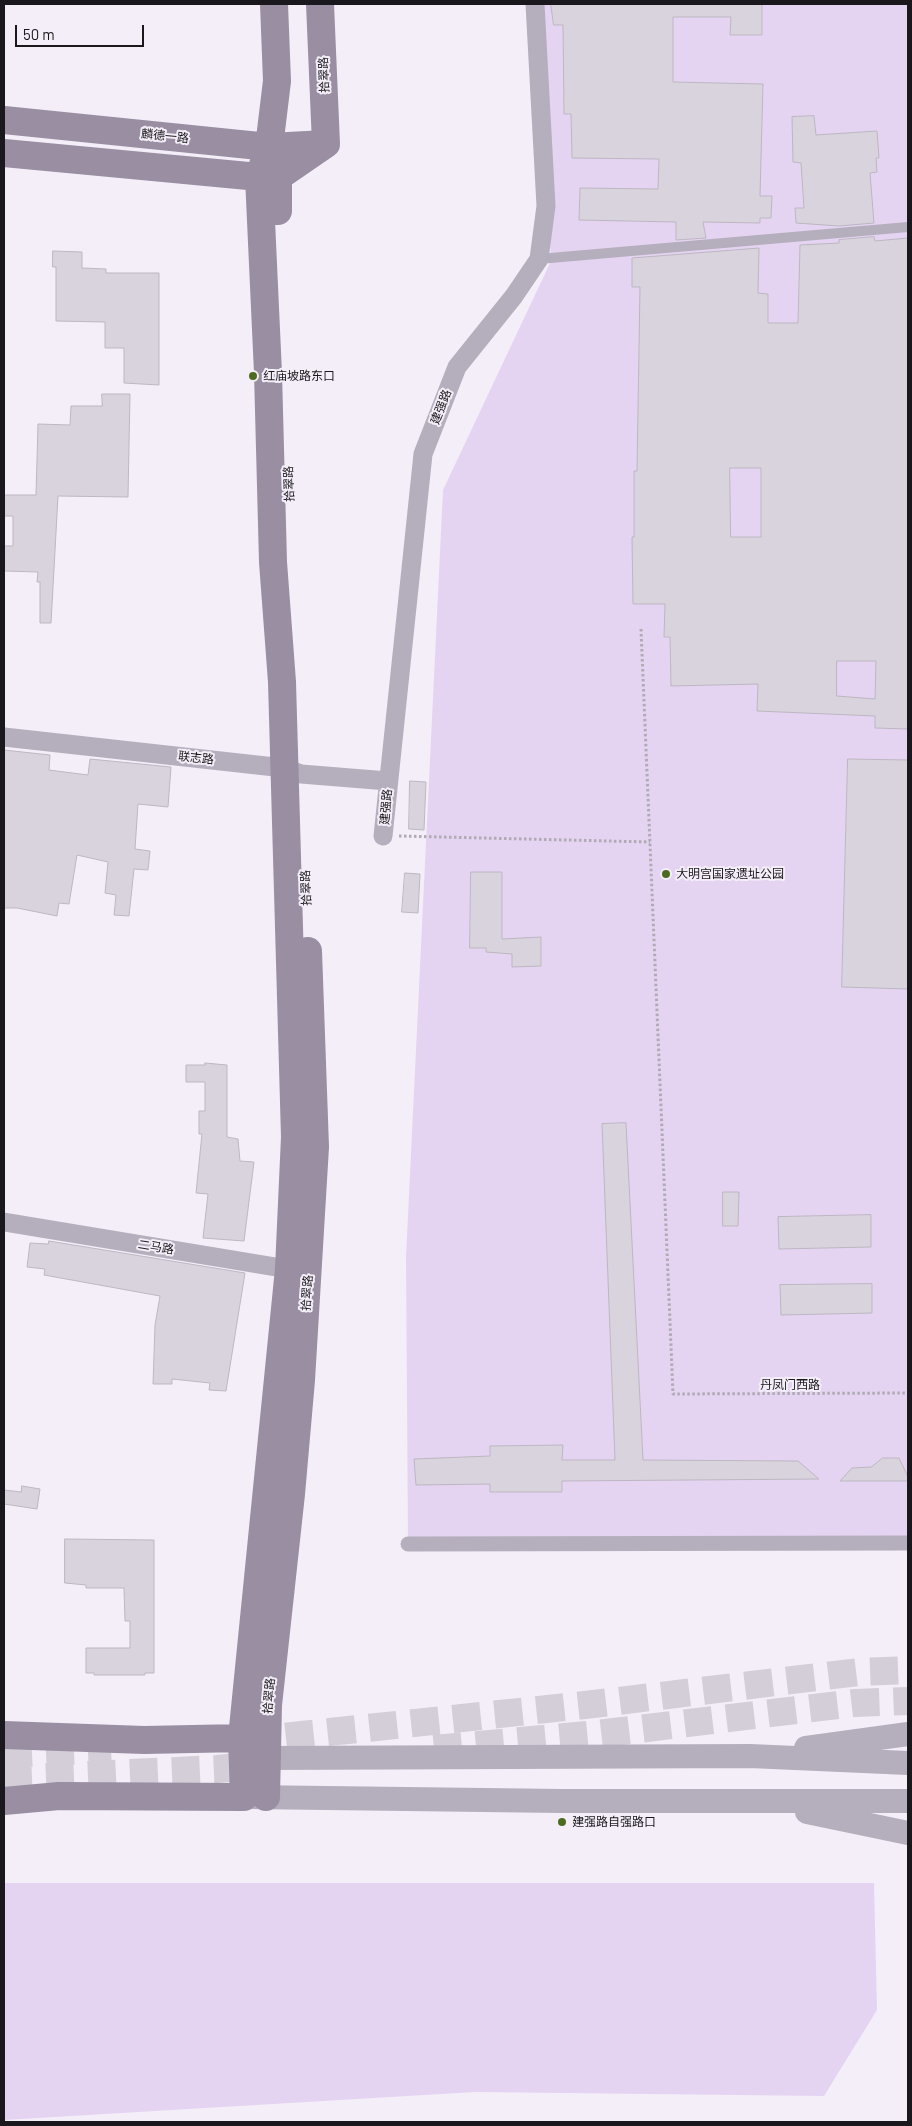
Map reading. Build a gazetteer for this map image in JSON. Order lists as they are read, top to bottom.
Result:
{
  "streets": {
    "main road": ["拾翠路", "麟德一路"],
    "street": ["建强路", "联志路", "二马路"],
    "path": ["丹凤门西路"]
  },
  "crossings": [
    ["拾翠路", "麟德一路"],
    ["拾翠路", "联志路"],
    ["拾翠路", "二马路"],
    ["建强路", "联志路"]
  ],
  "places": ["红庙坡路东口", "大明宫国家遗址公园", "建强路自强路口"],
  "scale_bar": "50 m"
}
